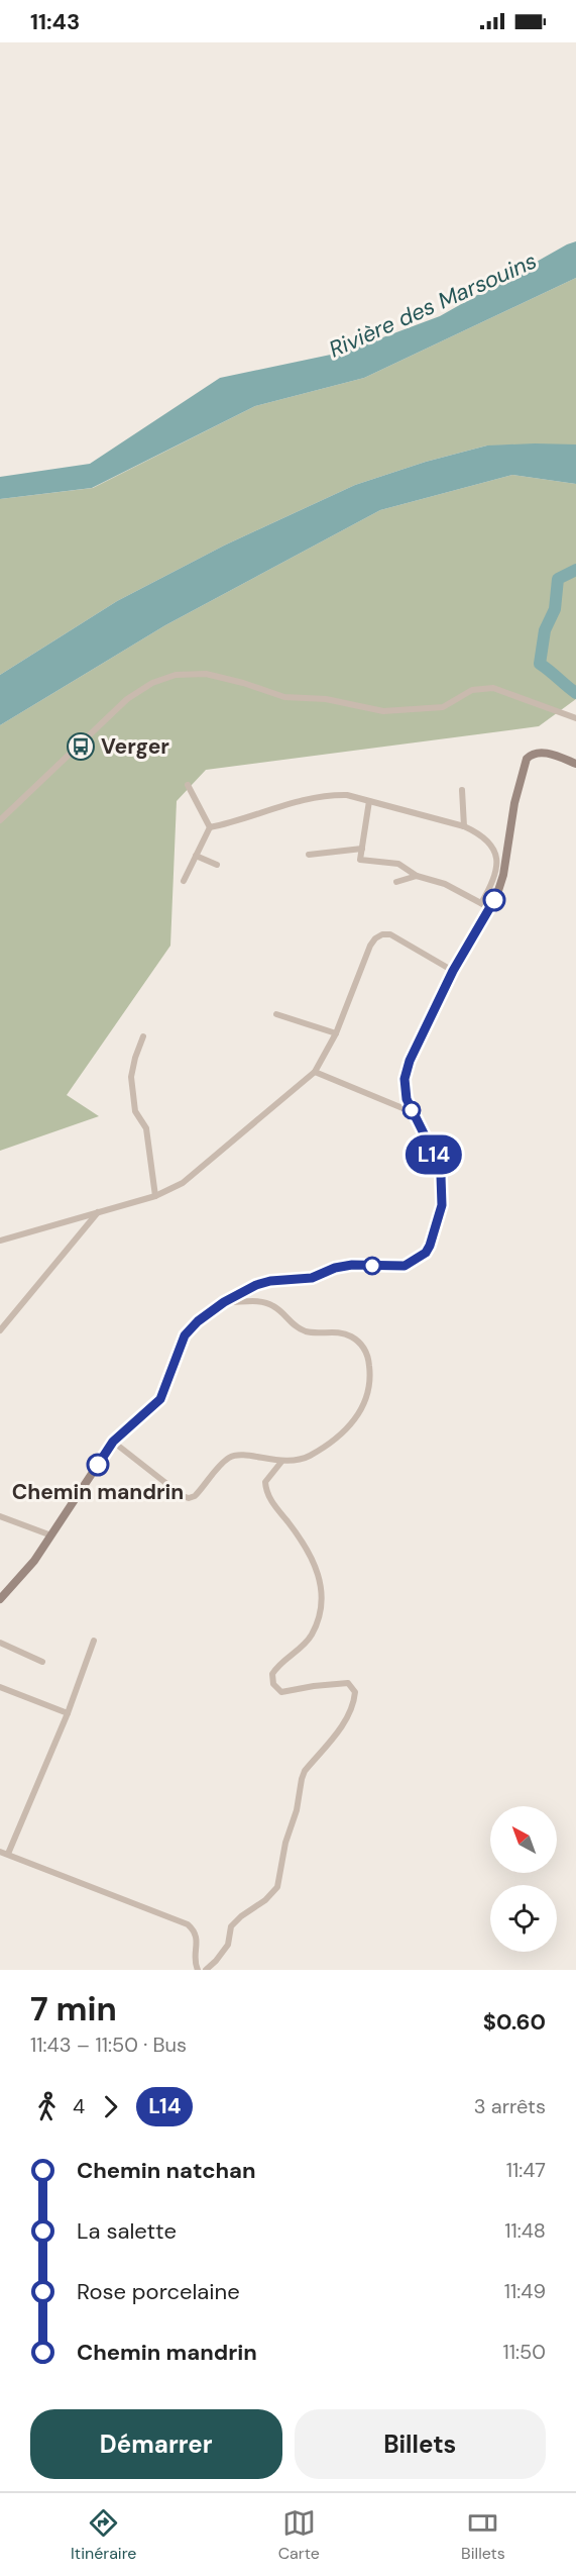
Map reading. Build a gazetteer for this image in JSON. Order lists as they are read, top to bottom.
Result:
{
  "water": ["Rivière des Marsouins"],
  "places": {
    "bus stop": ["Verger"],
    "other": ["Chemin mandrin"]
  },
  "lines": ["bus line L14"],
  "north": "top left",
  "page": {
    "status": "11:43",
    "on_map": "L14",
    "heading": ["7 min", "11:43 – 11:50 · Bus", "$0.60"],
    "legs": ["4", "L14", "3 arrêts"],
    "list": [
      {
        "name": "Chemin natchan",
        "value": "11:47"
      },
      {
        "name": "La salette",
        "value": "11:48"
      },
      {
        "name": "Rose porcelaine",
        "value": "11:49"
      },
      {
        "name": "Chemin mandrin",
        "value": "11:50"
      }
    ],
    "buttons": ["Démarrer", "Billets"],
    "tabs": ["Itinéraire", "Carte", "Billets"]
  }
}
